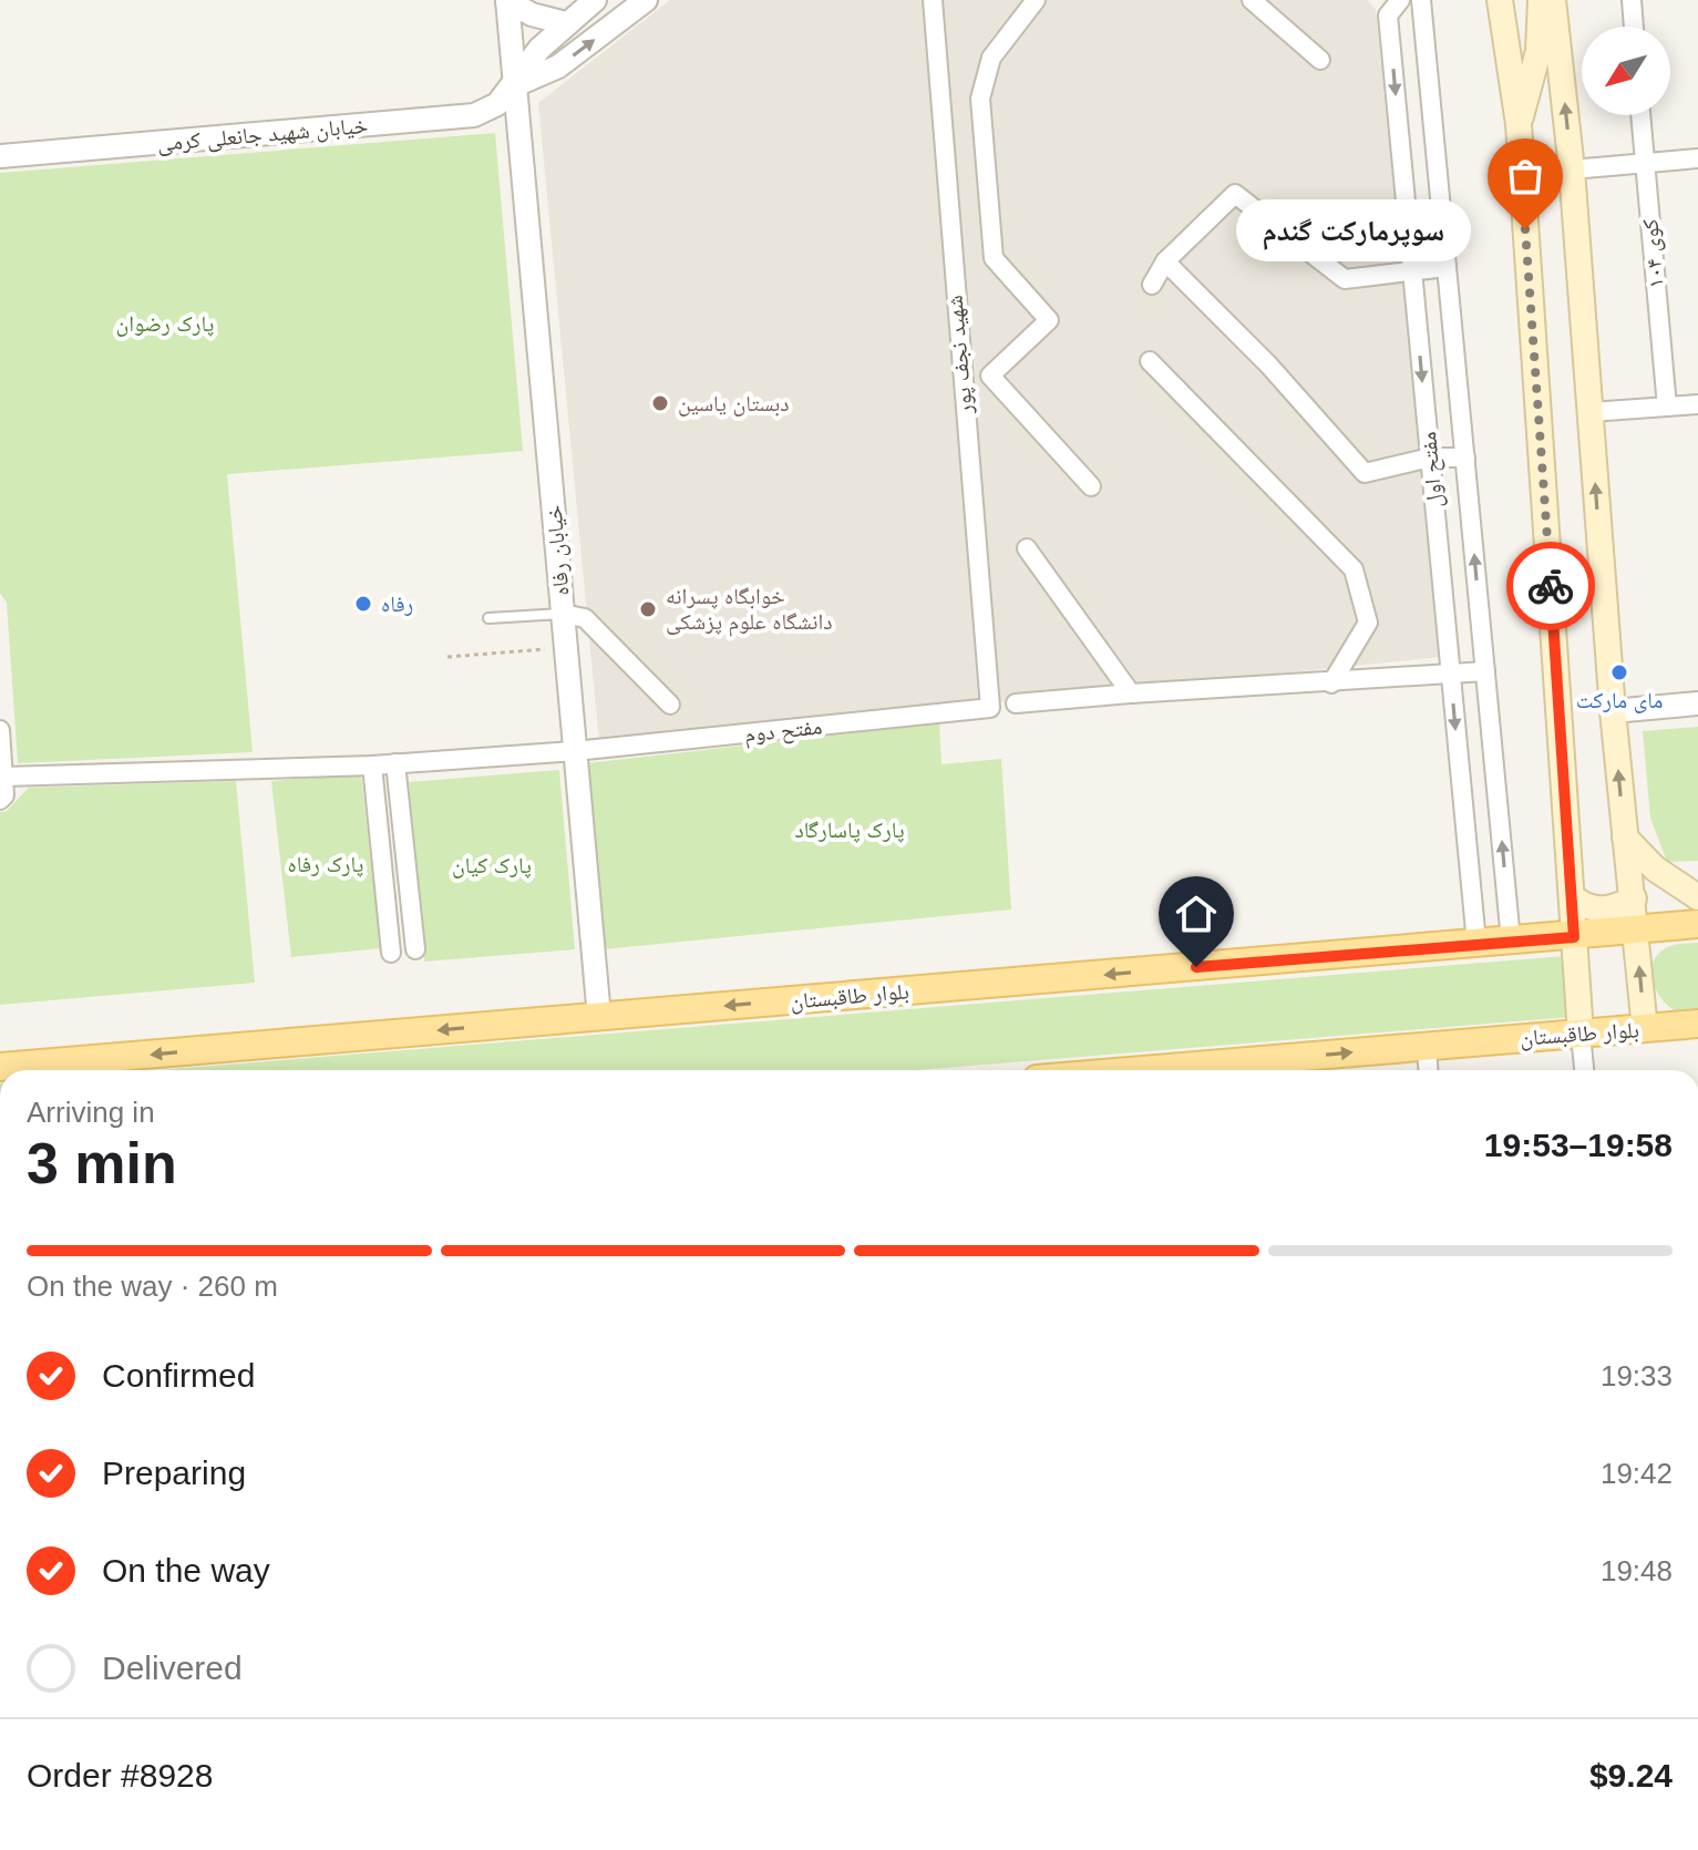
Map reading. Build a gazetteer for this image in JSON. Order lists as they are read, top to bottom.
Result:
{
  "streets": {
    "main road": ["بلوار طاقبستان"],
    "street": [
      "خیابان شهید جانعلی کرمی",
      "کوی ۱۰۴",
      "شهید نجف پور",
      "مفتح اول",
      "خیابان رفاه",
      "مفتح دوم"
    ]
  },
  "crossings": [
    ["خیابان شهید جانعلی کرمی", "خیابان رفاه"],
    ["شهید نجف پور", "مفتح دوم"],
    ["مفتح اول", "بلوار طاقبستان"],
    ["خیابان رفاه", "مفتح دوم"],
    ["خیابان رفاه", "بلوار طاقبستان"]
  ],
  "one_way": ["بلوار طاقبستان"],
  "parks": [
    "پارک رضوان",
    "پارک پاسارگاد",
    "پارک رفاه",
    "پارک کیان"
  ],
  "places": [
    "سوپرمارکت گندم",
    "دبستان یاسین",
    "رفاه",
    "خوابگاه پسرانه دانشگاه علوم پزشکی",
    "مای مارکت"
  ],
  "north": "bottom left",
  "page": {
    "bubble": "سوپرمارکت گندم",
    "heading": ["3 min", "Arriving in", "19:53–19:58"],
    "panel": ["Order #8928", "$9.24"],
    "bar": "On the way · 260 m",
    "list": [
      ["Confirmed", "19:33"],
      ["Preparing", "19:42"],
      ["On the way", "19:48"],
      "Delivered"
    ]
  }
}
